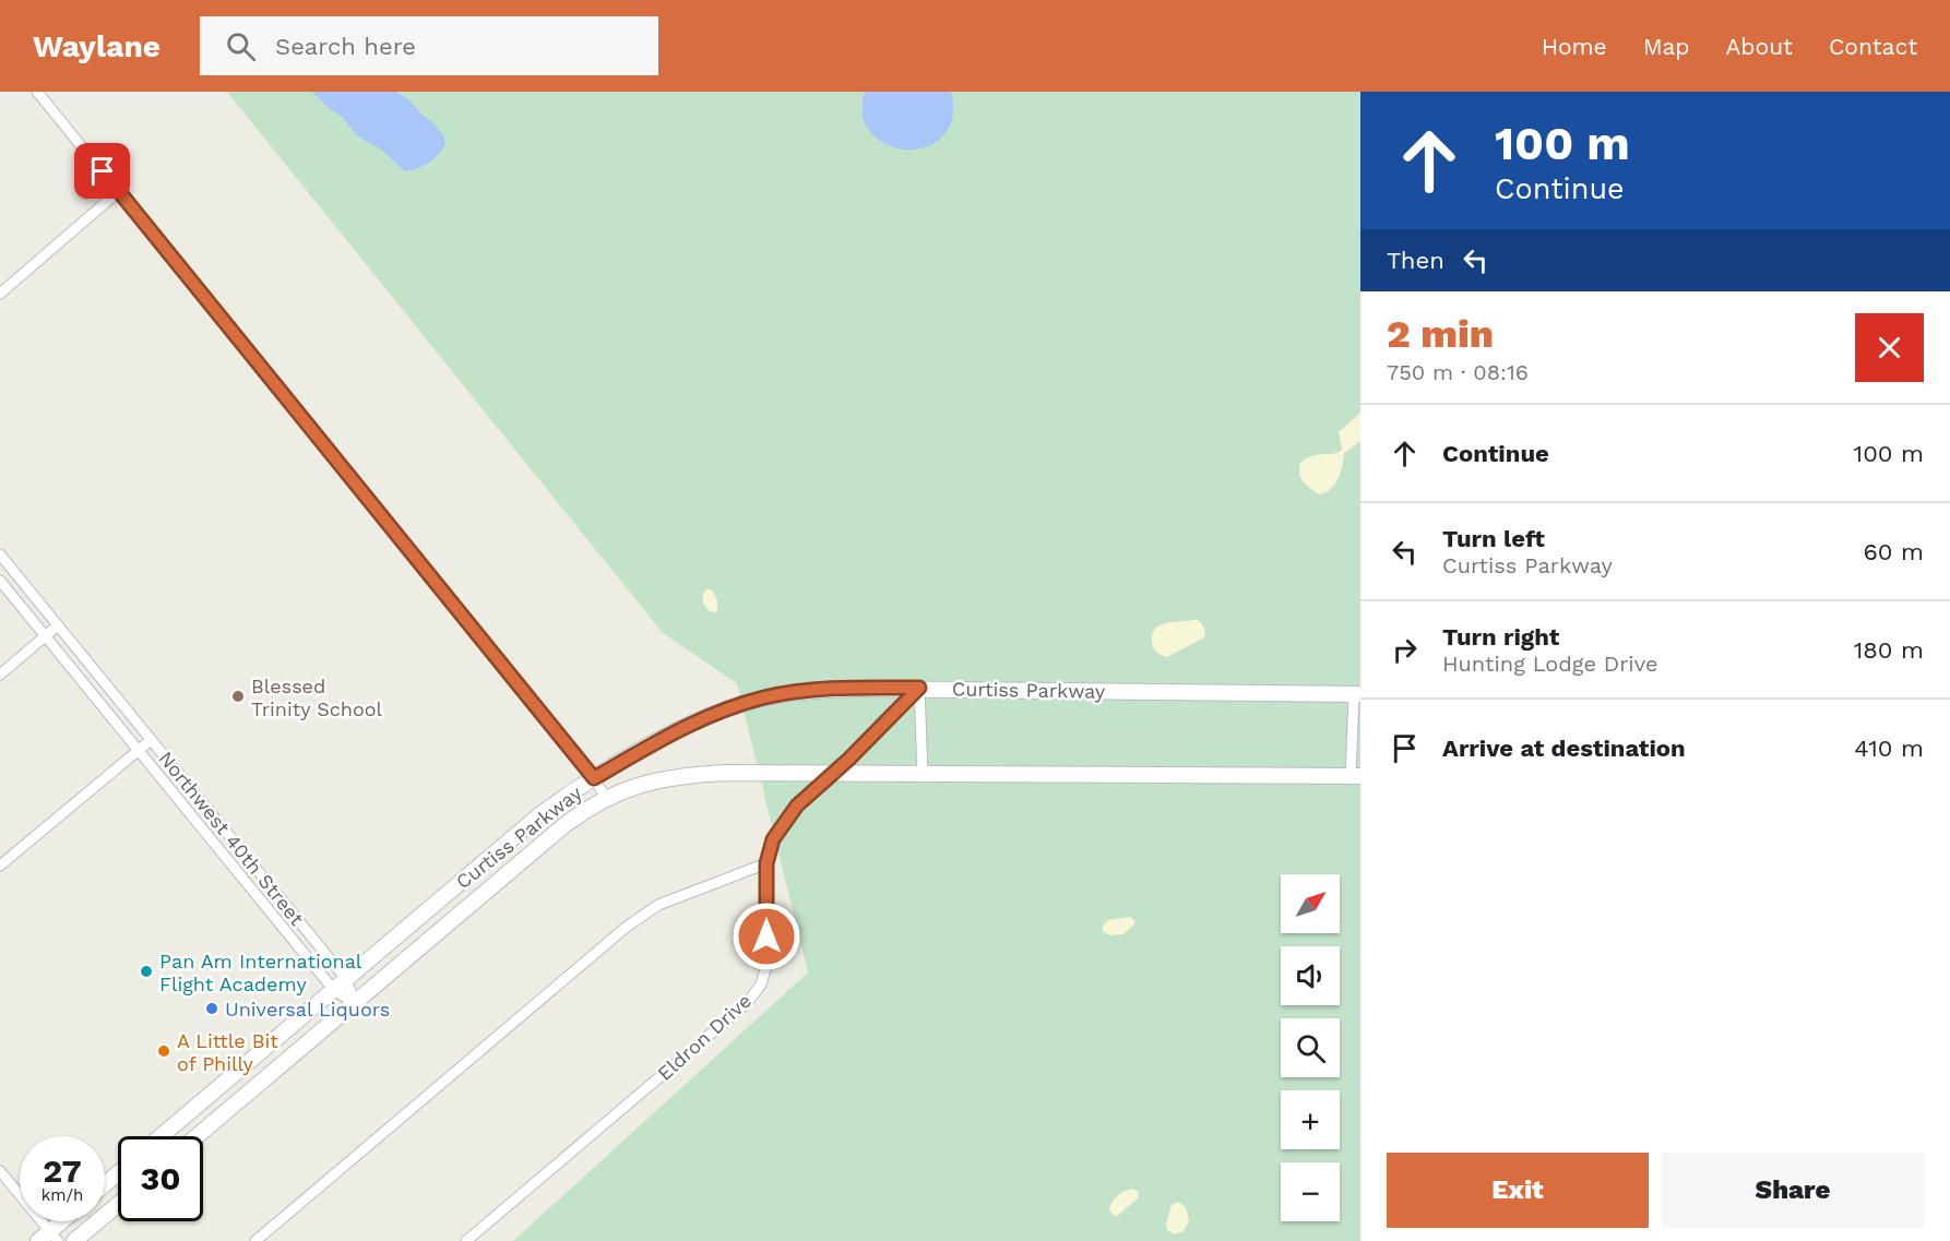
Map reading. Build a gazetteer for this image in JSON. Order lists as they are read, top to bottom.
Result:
{
  "streets": {
    "main road": ["Curtiss Parkway"],
    "street": ["Northwest 40th Street", "Eldron Drive"]
  },
  "crossings": [
    ["Curtiss Parkway", "Northwest 40th Street"],
    ["Curtiss Parkway", "Eldron Drive"]
  ],
  "places": [
    "Blessed Trinity School",
    "Pan Am International Flight Academy",
    "Universal Liquors",
    "A Little Bit of Philly"
  ],
  "north": "top right",
  "page": {
    "header": "Waylane",
    "search": "Search here",
    "nav": [
      "Home",
      "Map",
      "About",
      "Contact"
    ],
    "turn": ["100 m", "Continue"],
    "then": "Then",
    "heading": ["2 min", "750 m · 08:16"],
    "list": [
      {
        "name": "Continue",
        "value": "100 m"
      },
      {
        "name": "Turn left",
        "note": "Curtiss Parkway",
        "value": "60 m"
      },
      {
        "name": "Turn right",
        "note": "Hunting Lodge Drive",
        "value": "180 m"
      },
      {
        "name": "Arrive at destination",
        "value": "410 m"
      }
    ],
    "map_buttons": ["+", "−"],
    "speed": "27 km/h",
    "limit": "30",
    "buttons": ["Exit", "Share"]
  }
}
